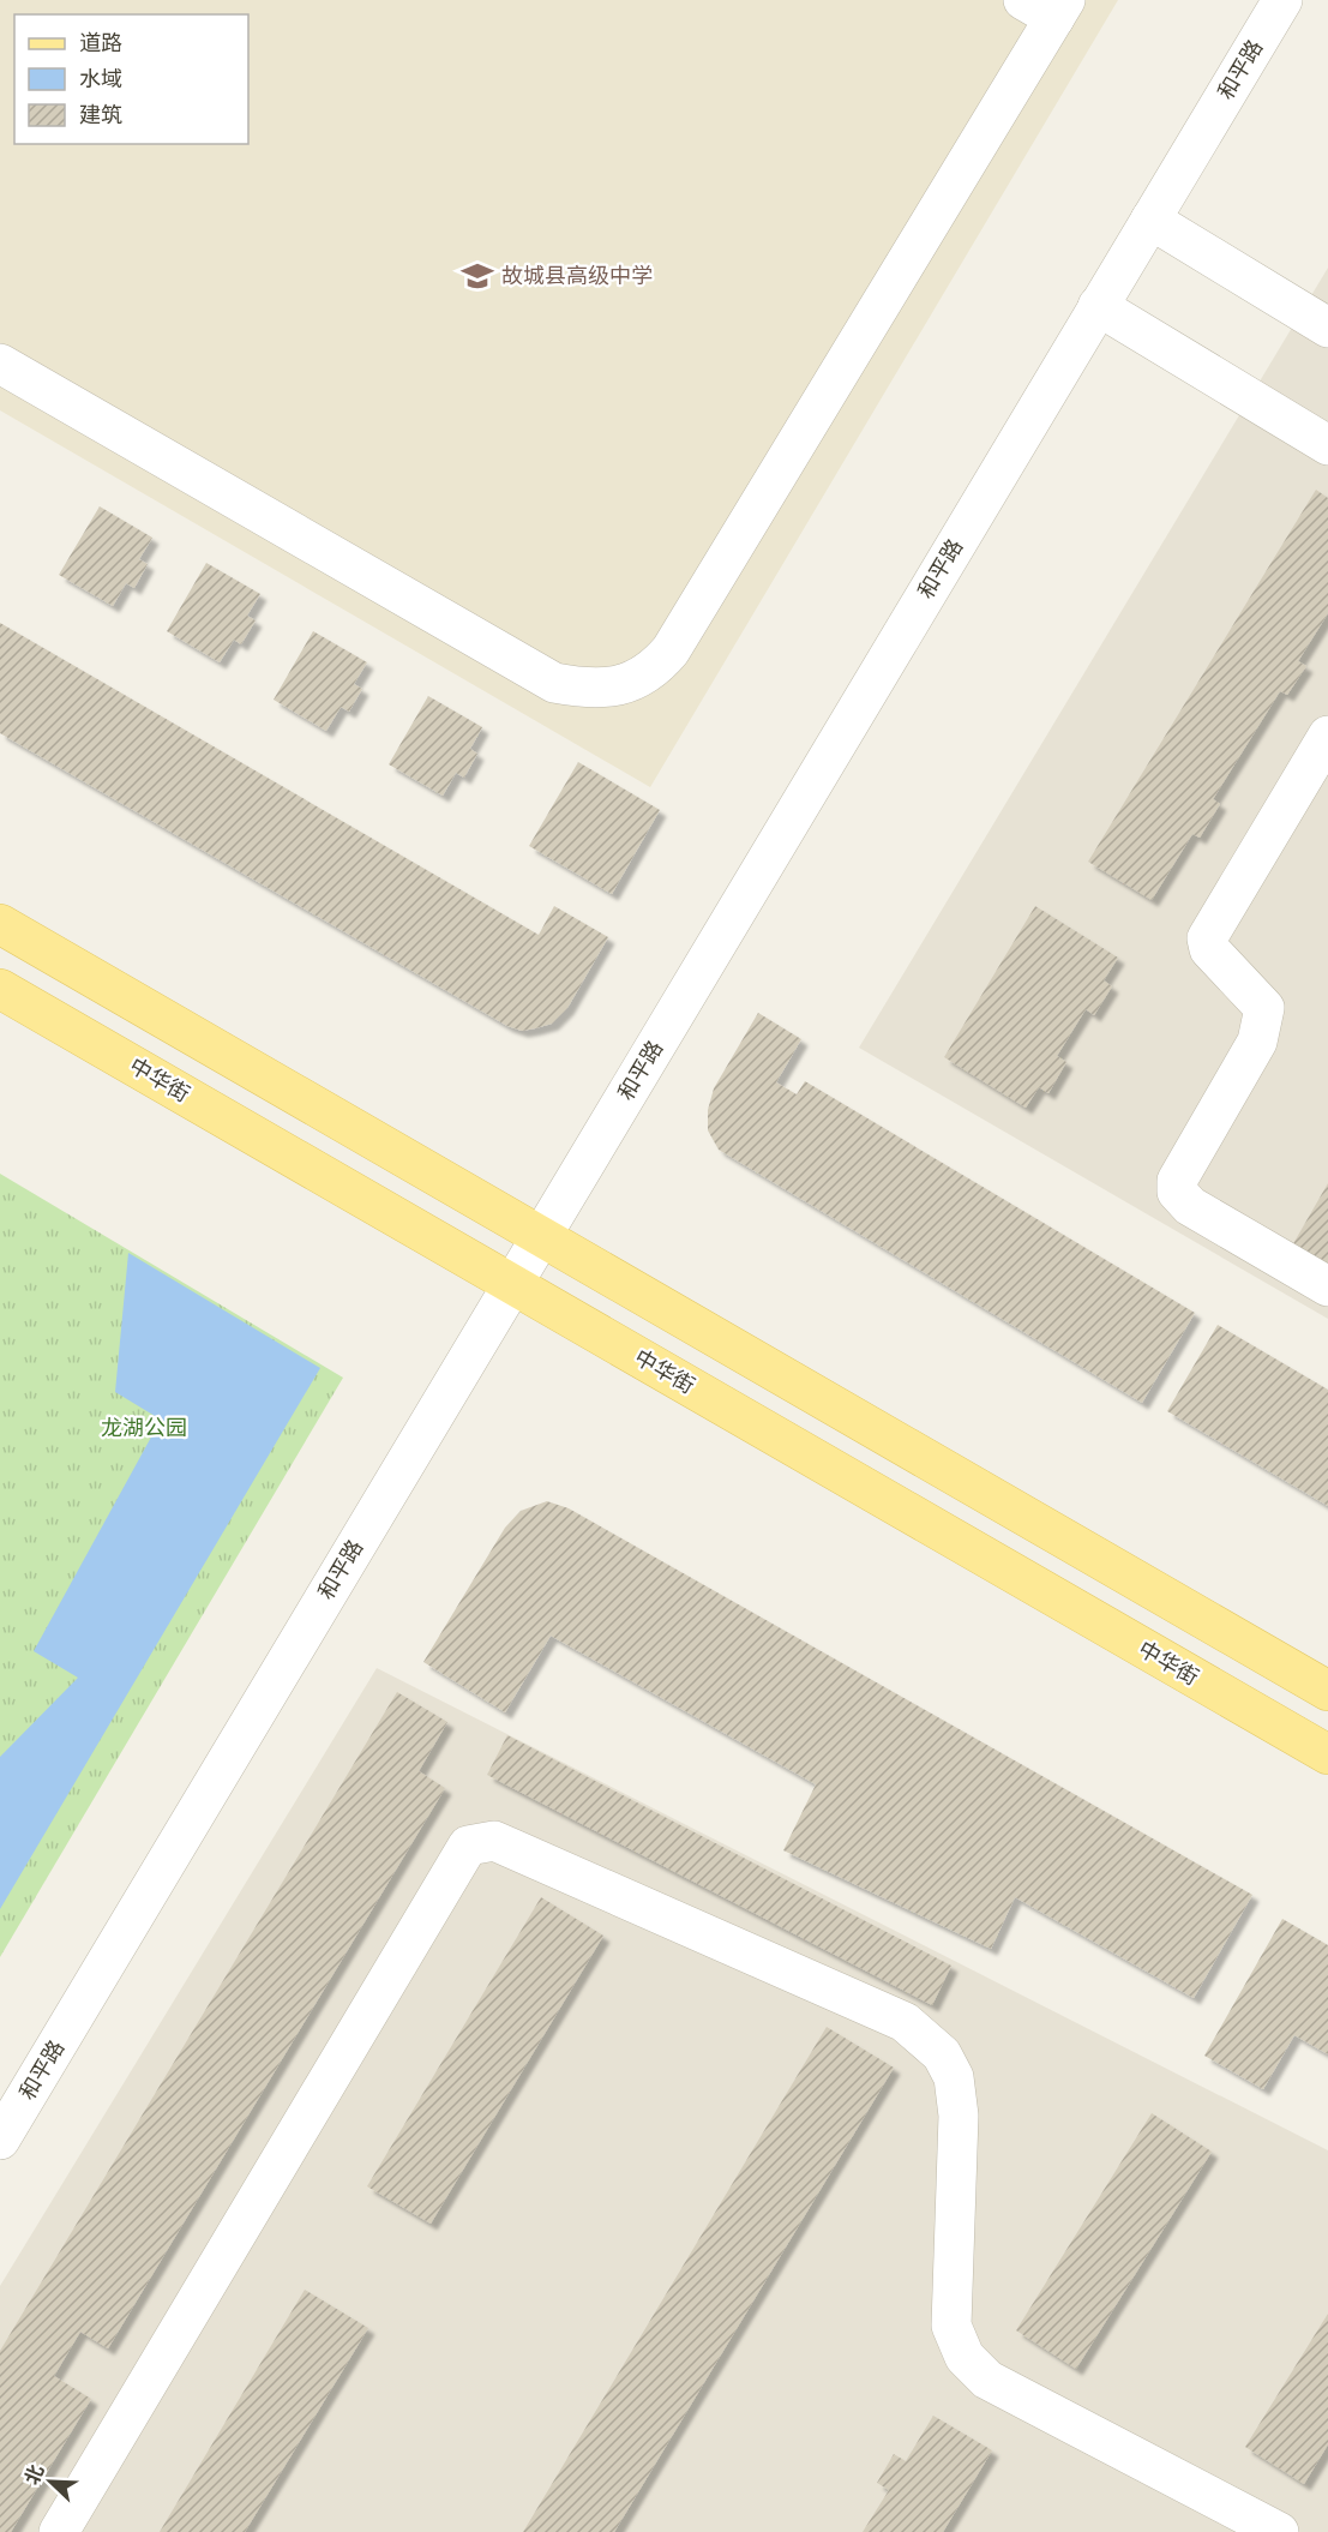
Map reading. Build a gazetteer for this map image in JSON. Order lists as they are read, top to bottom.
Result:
{
  "streets": {
    "main road": ["中华街"],
    "street": ["和平路"]
  },
  "crossings": [
    ["和平路", "中华街"]
  ],
  "parks": ["龙湖公园"],
  "places": {
    "school or university": ["故城县高级中学"]
  },
  "legend": ["道路", "水域", "建筑"],
  "north": "top left"
}
